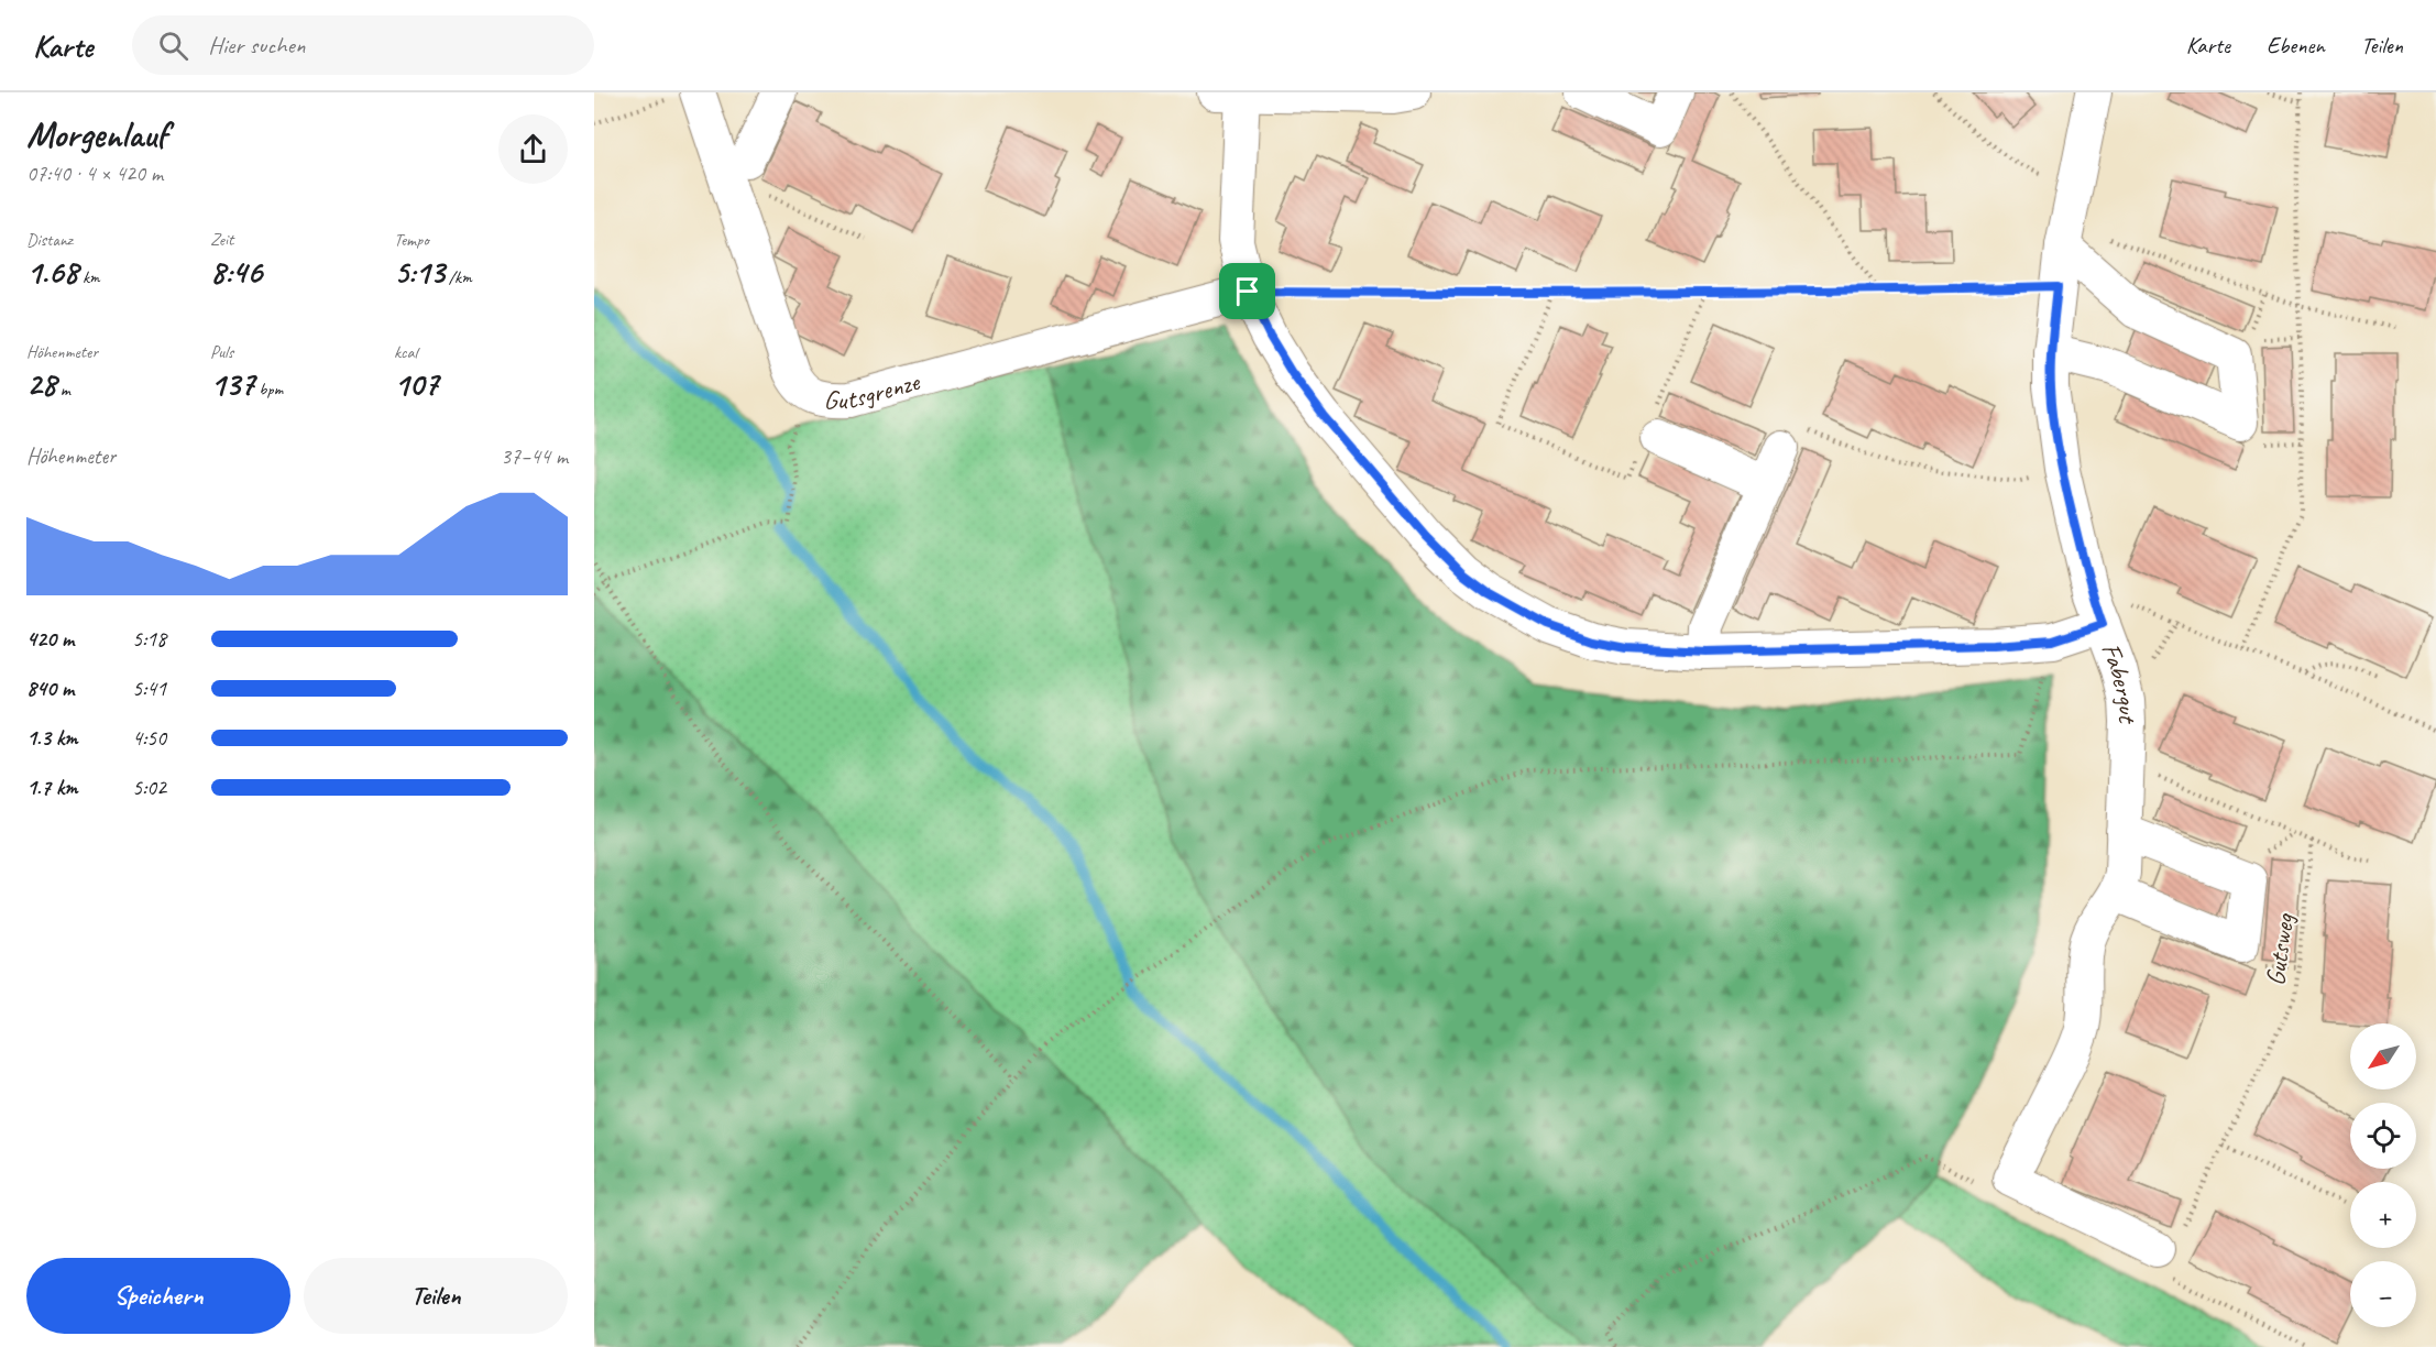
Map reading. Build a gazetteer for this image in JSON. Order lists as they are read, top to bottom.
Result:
{
  "streets": {
    "street": ["Gutsgrenze", "Fabergut"],
    "path": ["Gutsweg"]
  },
  "crossings": [
    ["Fabergut", "Gutsweg"]
  ],
  "north": "bottom left",
  "page": {
    "header": "Karte",
    "search": "Hier suchen",
    "nav": ["Karte", "Ebenen", "Teilen"],
    "heading": ["Morgenlauf", "07:40 · 4 × 420 m"],
    "stats": [
      ["Distanz", "1.68 km"],
      ["Zeit", "8:46"],
      ["Tempo", "5:13 /km"],
      ["Höhenmeter", "28 m"],
      ["Puls", "137 bpm"],
      ["kcal", "107"]
    ],
    "chart": ["Höhenmeter", "37–44 m"],
    "list": [
      {
        "name": "420 m",
        "note": "5:18"
      },
      {
        "name": "840 m",
        "note": "5:41"
      },
      {
        "name": "1.3 km",
        "note": "4:50"
      },
      {
        "name": "1.7 km",
        "note": "5:02"
      }
    ],
    "map_buttons": ["+", "−"],
    "buttons": ["Speichern", "Teilen"]
  }
}
